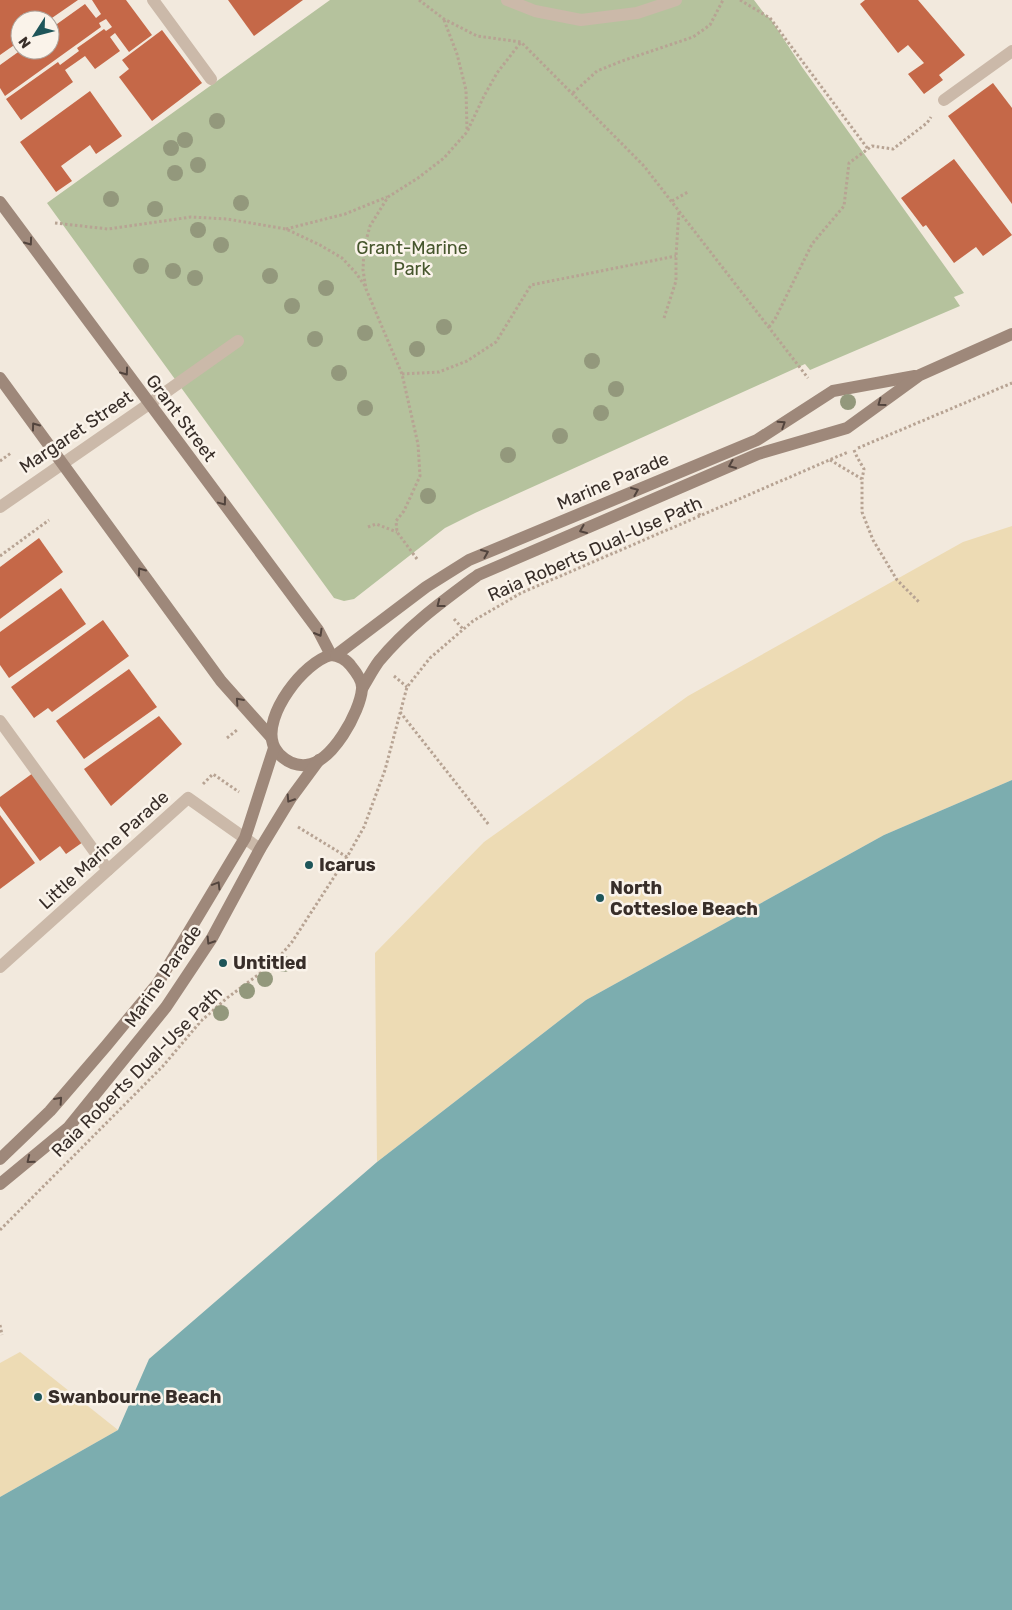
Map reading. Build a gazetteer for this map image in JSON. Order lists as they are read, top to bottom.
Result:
{
  "streets": {
    "street": [
      "Grant Street",
      "Margaret Street",
      "Marine Parade",
      "Little Marine Parade"
    ],
    "path": ["Raia Roberts Dual-Use Path"]
  },
  "crossings": [
    ["Grant Street", "Margaret Street"],
    ["Grant Street", "Marine Parade"],
    ["Marine Parade", "Little Marine Parade"]
  ],
  "parks": ["Grant-Marine Park"],
  "places": [
    "Icarus",
    "North Cottesloe Beach",
    "Untitled",
    "Swanbourne Beach"
  ],
  "north": "bottom left"
}
